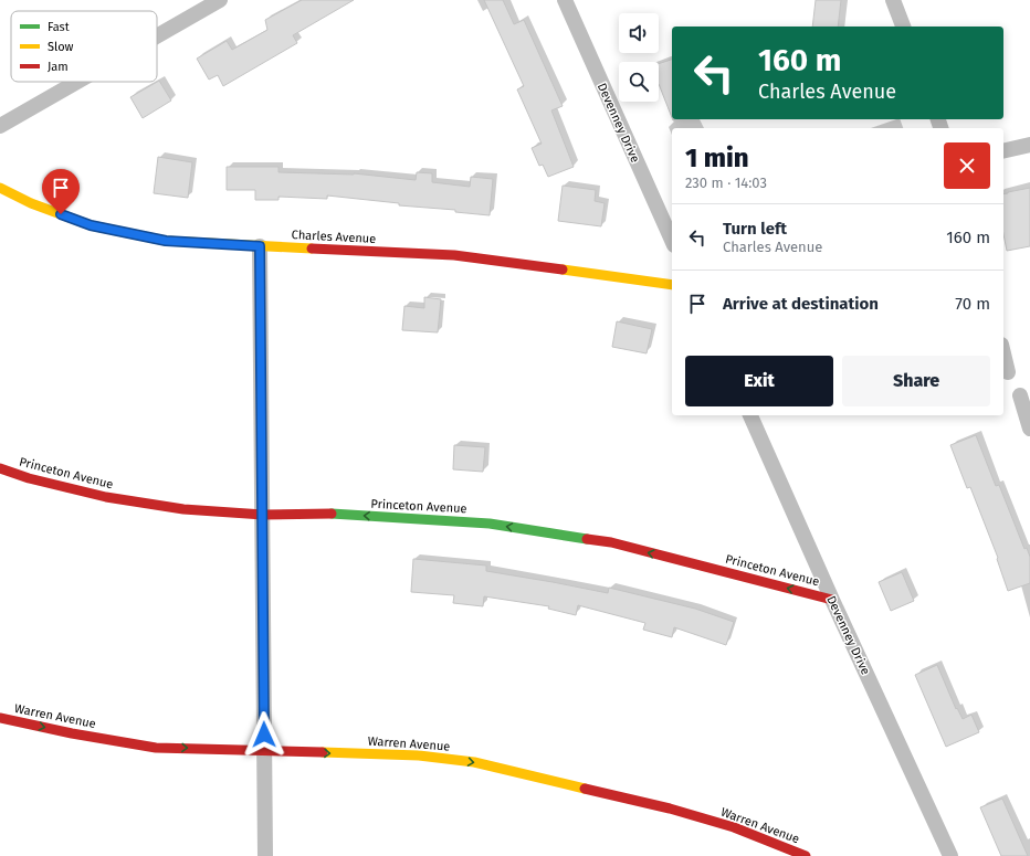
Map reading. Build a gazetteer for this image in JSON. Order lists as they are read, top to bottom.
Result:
{
  "streets": {
    "street": [
      "Devenney Drive",
      "Charles Avenue",
      "Princeton Avenue",
      "Warren Avenue"
    ]
  },
  "crossings": [
    ["Devenney Drive", "Princeton Avenue"]
  ],
  "one_way": ["Princeton Avenue", "Warren Avenue"],
  "legend": ["Fast", "Slow", "Jam"],
  "page": {
    "turn": ["160 m", "Charles Avenue"],
    "heading": ["1 min", "230 m · 14:03"],
    "list": [
      {
        "name": "Turn left",
        "note": "Charles Avenue",
        "value": "160 m"
      },
      {
        "name": "Arrive at destination",
        "value": "70 m"
      }
    ],
    "buttons": ["Exit", "Share"]
  }
}
